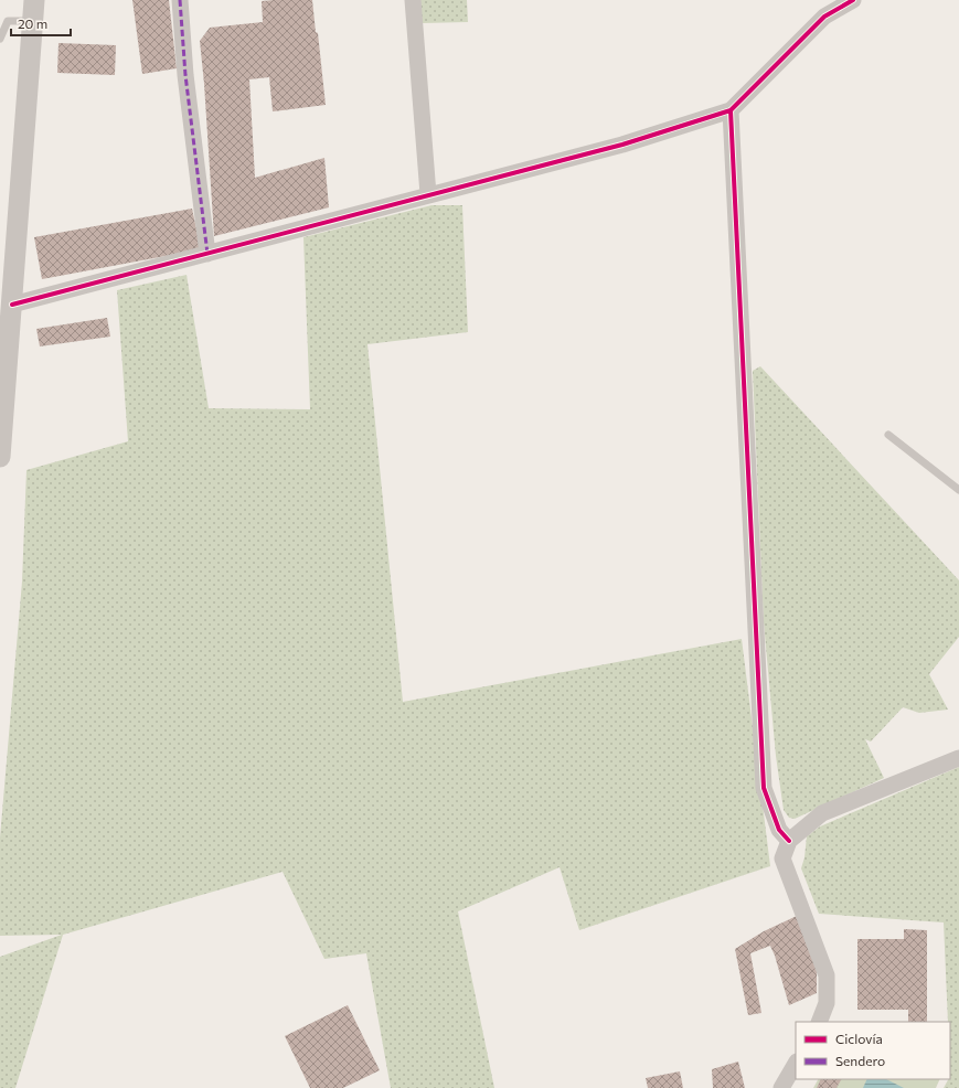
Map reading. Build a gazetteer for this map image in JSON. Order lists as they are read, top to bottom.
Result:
{
  "legend": ["Ciclovía", "Sendero"],
  "scale_bar": "20 m"
}
